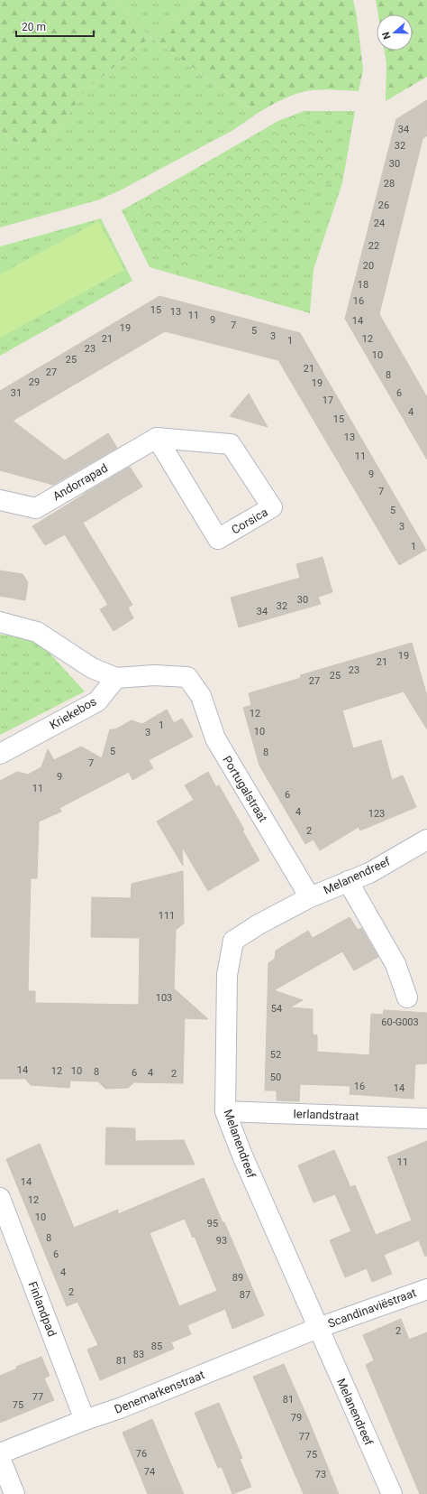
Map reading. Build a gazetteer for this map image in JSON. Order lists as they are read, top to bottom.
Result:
{
  "streets": {
    "street": [
      "Andorrapad",
      "Corsica",
      "Kriekebos",
      "Portugalstraat",
      "Melanendreef",
      "Ierlandstraat",
      "Scandinaviëstraat",
      "Finlandpad",
      "Denemarkenstraat"
    ]
  },
  "crossings": [
    ["Andorrapad", "Corsica"],
    ["Kriekebos", "Portugalstraat"],
    ["Portugalstraat", "Melanendreef"],
    ["Melanendreef", "Ierlandstraat"],
    ["Melanendreef", "Scandinaviëstraat"],
    ["Melanendreef", "Denemarkenstraat"],
    ["Scandinaviëstraat", "Denemarkenstraat"],
    ["Finlandpad", "Denemarkenstraat"]
  ],
  "house_numbers": [
    "34",
    "32",
    "30",
    "28",
    "26",
    "24",
    "22",
    "20",
    "18",
    "16",
    "15",
    "13",
    "11",
    "9",
    "14",
    "7",
    "19",
    "5",
    "3",
    "21",
    "12",
    "1",
    "23",
    "10",
    "25",
    "21",
    "27",
    "8",
    "29",
    "19",
    "31",
    "6",
    "17",
    "4",
    "15",
    "13",
    "11",
    "9",
    "7",
    "5",
    "3",
    "1",
    "30",
    "32",
    "34",
    "19",
    "21",
    "23",
    "25",
    "27",
    "12",
    "1",
    "10",
    "3",
    "5",
    "8",
    "7",
    "9",
    "11",
    "6",
    "4",
    "123",
    "2",
    "111",
    "103",
    "54",
    "60-G003",
    "52",
    "14",
    "12",
    "10",
    "8",
    "6",
    "4",
    "2",
    "50",
    "16",
    "14",
    "11",
    "14",
    "12",
    "10",
    "95",
    "8",
    "93",
    "6",
    "4",
    "89",
    "2",
    "87",
    "2",
    "85",
    "83",
    "81",
    "77",
    "81",
    "75",
    "79",
    "77",
    "76",
    "75",
    "74",
    "73"
  ],
  "scale_bar": "20 m",
  "north": "left"
}
